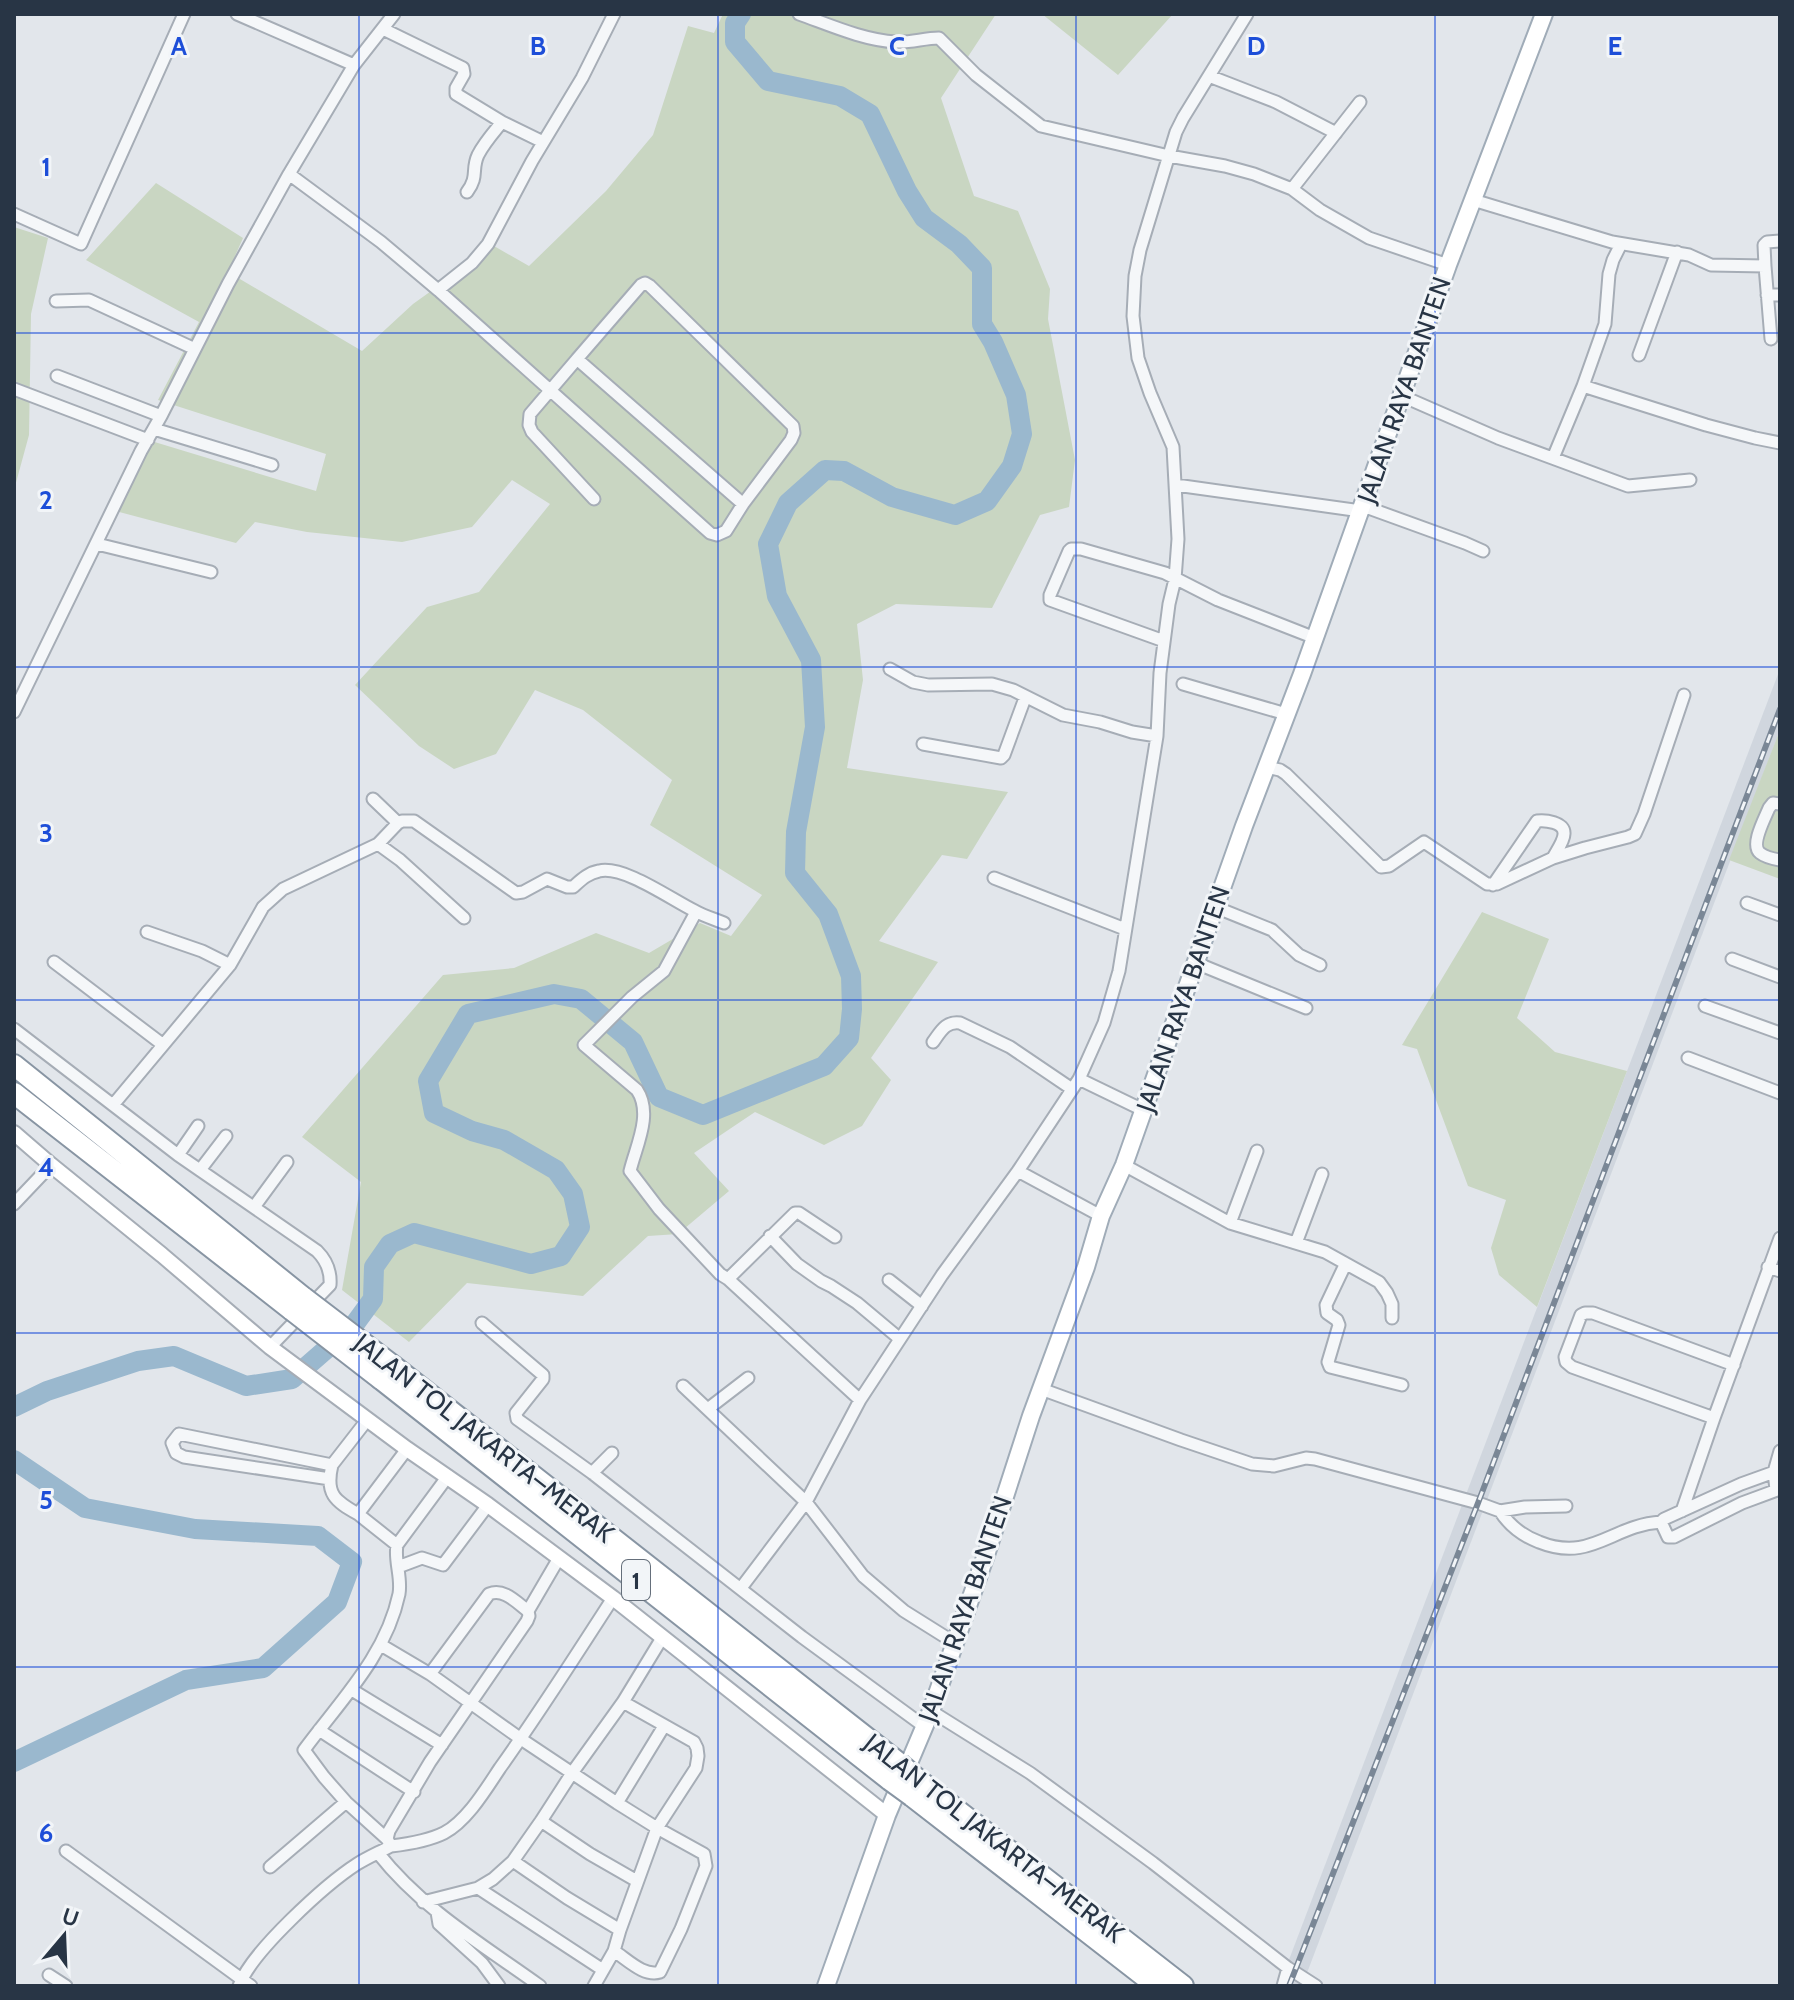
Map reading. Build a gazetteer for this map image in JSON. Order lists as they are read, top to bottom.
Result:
{
  "streets": {
    "highway": ["JALAN TOL JAKARTA–MERAK", "1"],
    "main road": ["JALAN RAYA BANTEN"]
  },
  "north": "top",
  "grid": {
    "columns": [
      "A",
      "B",
      "C",
      "D",
      "E"
    ],
    "rows": [
      "1",
      "2",
      "3",
      "4",
      "5",
      "6"
    ]
  }
}
